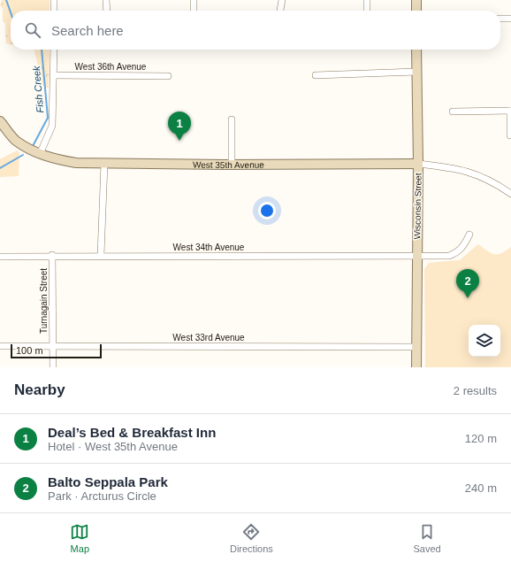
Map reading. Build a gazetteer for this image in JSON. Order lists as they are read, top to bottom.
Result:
{
  "streets": {
    "street": [
      "West 36th Avenue",
      "West 35th Avenue",
      "Wisconsin Street",
      "West 34th Avenue",
      "Turnagain Street",
      "West 33rd Avenue"
    ]
  },
  "crossings": [
    ["West 35th Avenue", "Wisconsin Street"],
    ["Wisconsin Street", "West 34th Avenue"],
    ["Wisconsin Street", "West 33rd Avenue"],
    ["West 34th Avenue", "Turnagain Street"],
    ["Turnagain Street", "West 33rd Avenue"]
  ],
  "water": ["Fish Creek"],
  "scale_bar": "100 m",
  "page": {
    "search": "Search here",
    "pins": ["1", "2"],
    "scale": "100 m",
    "heading": ["Nearby", "2 results"],
    "list": [
      {
        "mark": "1",
        "name": "Deal’s Bed & Breakfast Inn",
        "note": "Hotel · West 35th Avenue",
        "value": "120 m"
      },
      {
        "mark": "2",
        "name": "Balto Seppala Park",
        "note": "Park · Arcturus Circle",
        "value": "240 m"
      }
    ],
    "nav": ["Map", "Directions", "Saved"]
  }
}
